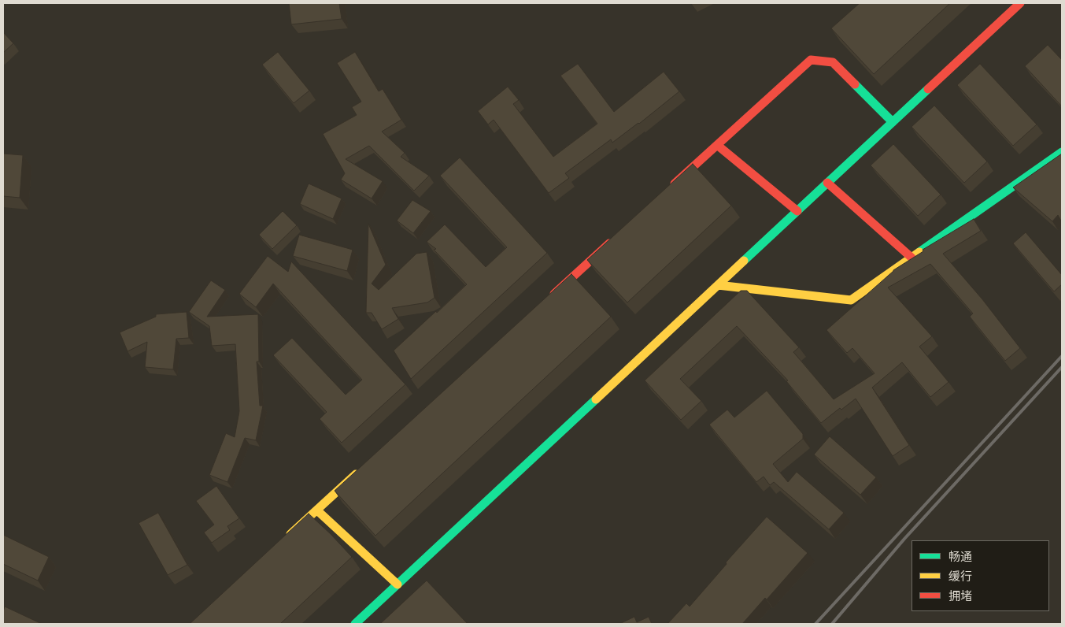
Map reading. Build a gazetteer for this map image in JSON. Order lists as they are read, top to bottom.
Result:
{
  "legend": ["畅通", "缓行", "拥堵"]
}
